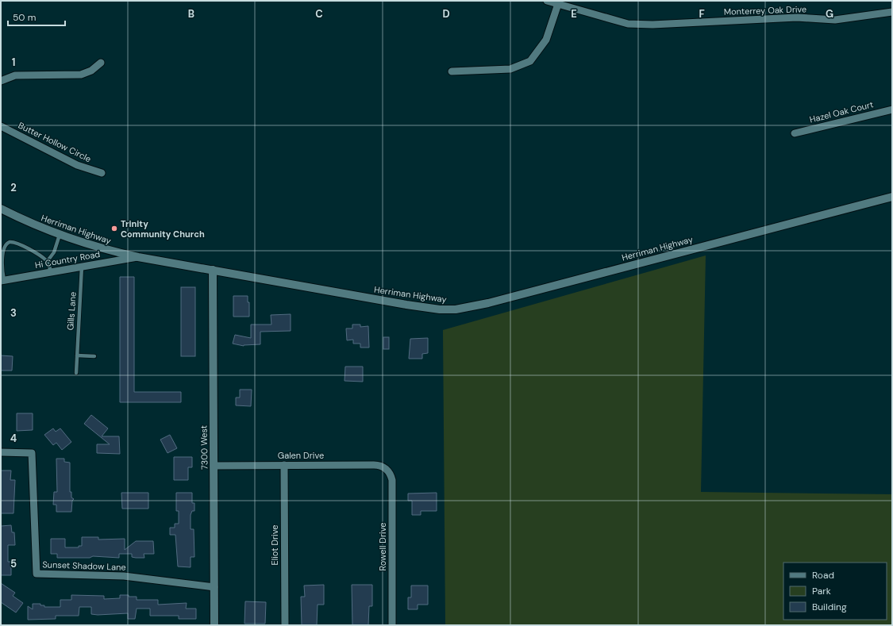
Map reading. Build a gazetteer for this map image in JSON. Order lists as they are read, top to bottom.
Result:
{
  "streets": {
    "main road": ["Herriman Highway", "7300 West"],
    "street": [
      "Monterrey Oak Drive",
      "Hazel Oak Court",
      "Butter Hollow Circle",
      "Hi Country Road",
      "Galen Drive",
      "Eliot Drive",
      "Rowell Drive",
      "Sunset Shadow Lane"
    ],
    "lane": ["Gills Lane"]
  },
  "crossings": [
    ["Herriman Highway", "Hi Country Road"],
    ["Herriman Highway", "7300 West"],
    ["Hi Country Road", "Gills Lane"],
    ["7300 West", "Galen Drive"],
    ["7300 West", "Sunset Shadow Lane"],
    ["Galen Drive", "Eliot Drive"],
    ["Galen Drive", "Rowell Drive"]
  ],
  "places": ["Trinity Community Church"],
  "legend": ["Road", "Park", "Building"],
  "scale_bar": "50 m",
  "grid": {
    "columns": [
      "B",
      "C",
      "D",
      "E",
      "F",
      "G"
    ],
    "rows": [
      "1",
      "2",
      "3",
      "4",
      "5"
    ]
  }
}
